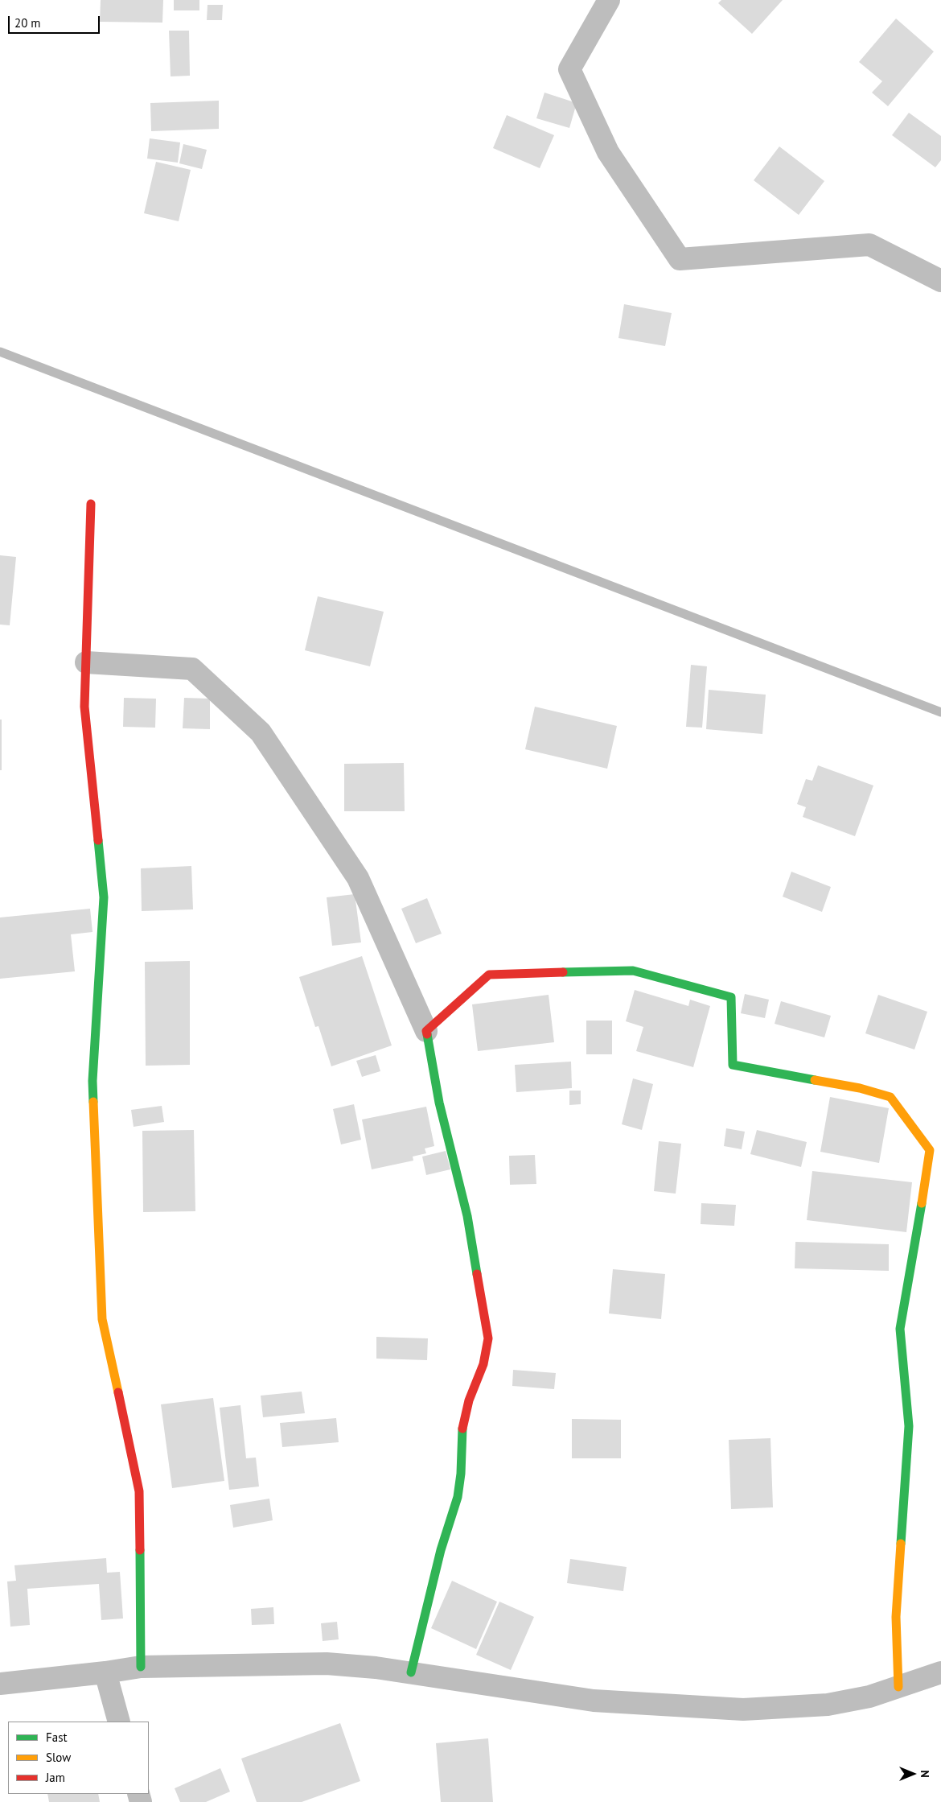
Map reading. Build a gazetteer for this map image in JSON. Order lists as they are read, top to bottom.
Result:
{
  "legend": ["Fast", "Slow", "Jam"],
  "scale_bar": "20 m",
  "north": "right"
}
